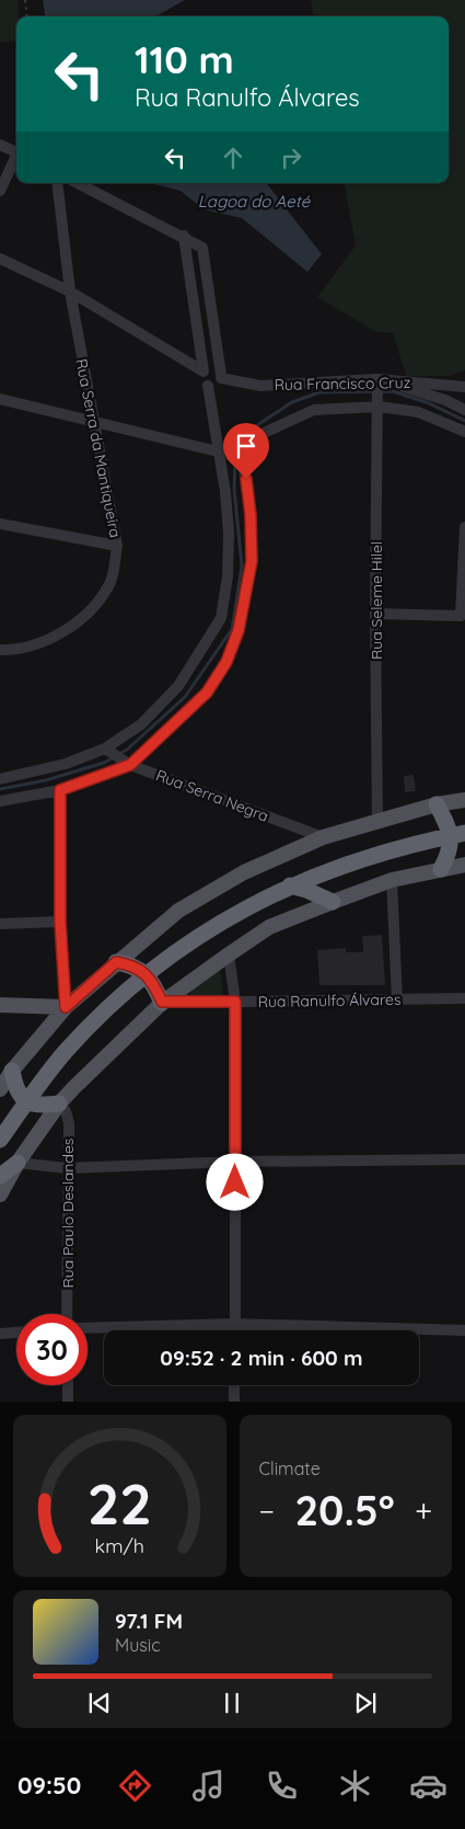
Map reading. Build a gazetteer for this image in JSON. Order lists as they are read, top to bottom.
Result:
{
  "streets": {
    "street": [
      "Rua Francisco Cruz",
      "Rua Serra da Mantiqueira",
      "Rua Seleme Hilel",
      "Rua Serra Negra",
      "Rua Ranulfo Álvares",
      "Rua Paulo Deslandes"
    ]
  },
  "crossings": [
    ["Rua Francisco Cruz", "Rua Seleme Hilel"]
  ],
  "water": ["Lagoa do Aeté"],
  "page": {
    "turn": ["110 m", "Rua Ranulfo Álvares"],
    "limit": "30",
    "trip": "09:52 · 2 min · 600 m",
    "tile": "Climate",
    "heat": ["−", "20.5°", "+"],
    "song": ["97.1 FM", "Music"],
    "tabs": "09:50",
    "gauge": ["22", "km/h"]
  }
}
